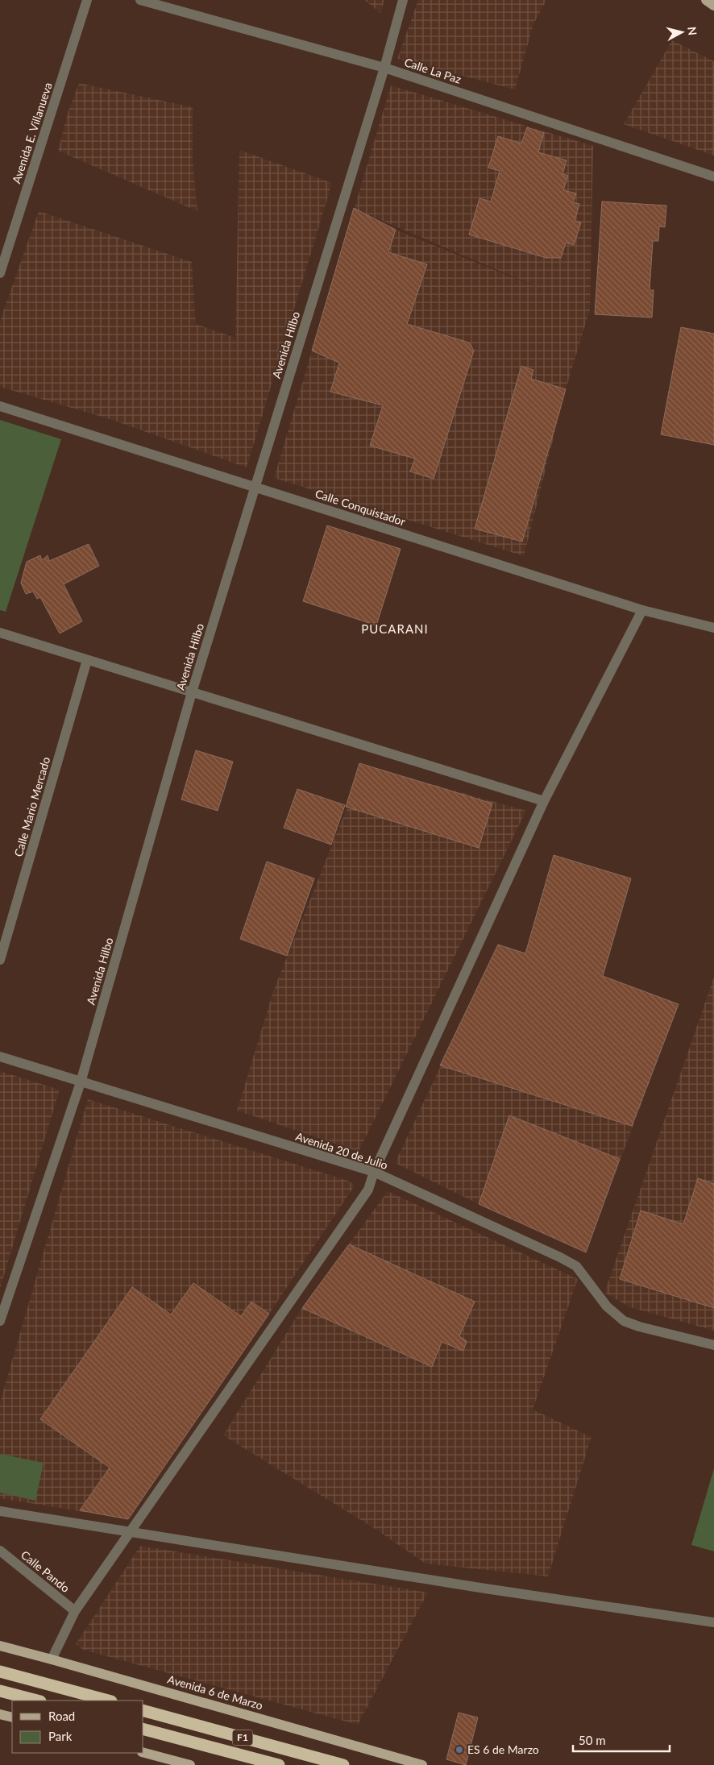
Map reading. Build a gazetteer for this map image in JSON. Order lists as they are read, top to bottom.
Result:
{
  "streets": {
    "highway": ["F1"],
    "main road": ["Avenida 6 de Marzo"],
    "street": [
      "Calle La Paz",
      "Avenida E. Villanueva",
      "Avenida Hilbo",
      "Calle Conquistador",
      "Calle Mario Mercado",
      "Avenida 20 de Julio",
      "Calle Pando"
    ]
  },
  "crossings": [
    ["Calle La Paz", "Avenida Hilbo"],
    ["Avenida Hilbo", "Calle Conquistador"],
    ["Avenida Hilbo", "Avenida 20 de Julio"]
  ],
  "districts": ["PUCARANI"],
  "places": ["ES 6 de Marzo"],
  "legend": ["Road", "Park"],
  "scale_bar": "50 m",
  "north": "right"
}
